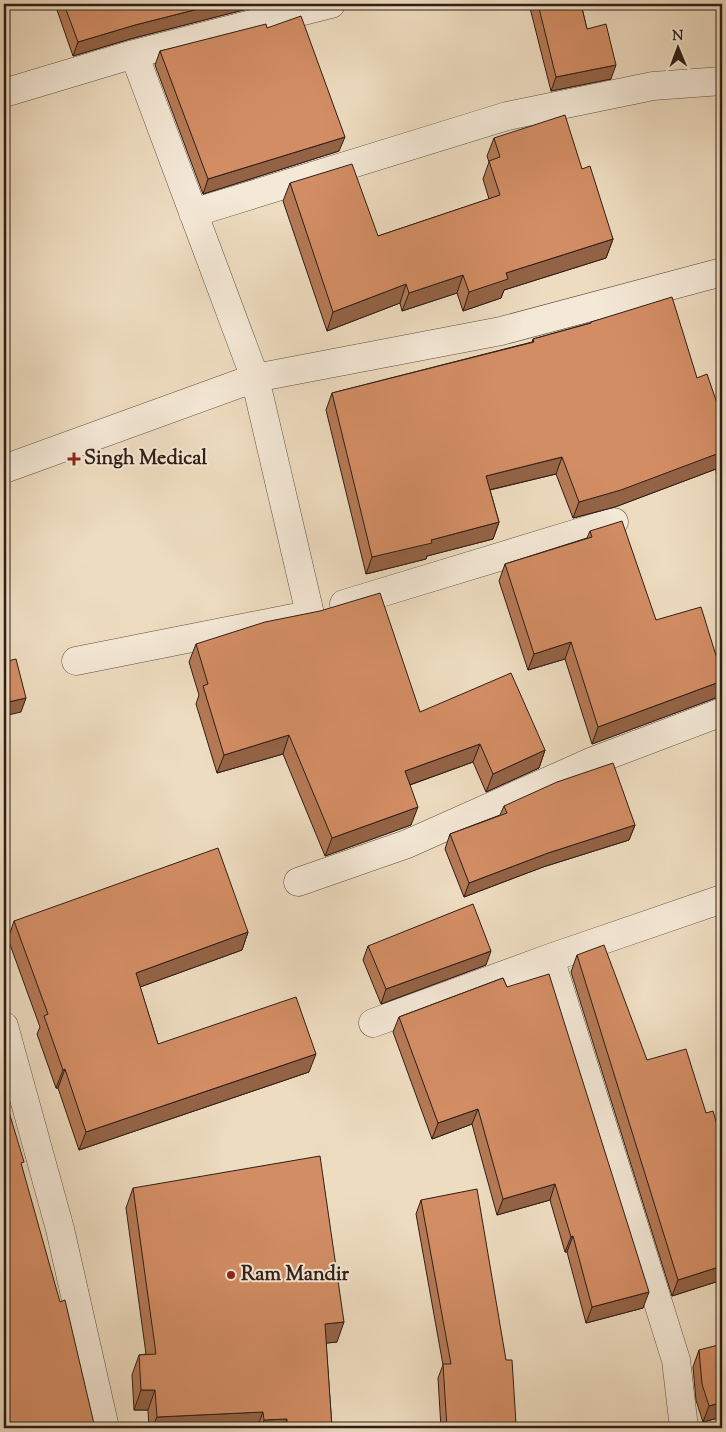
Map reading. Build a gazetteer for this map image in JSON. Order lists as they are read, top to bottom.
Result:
{
  "places": {
    "health": ["Singh Medical"],
    "other": ["Ram Mandir"]
  },
  "north": "top"
}
